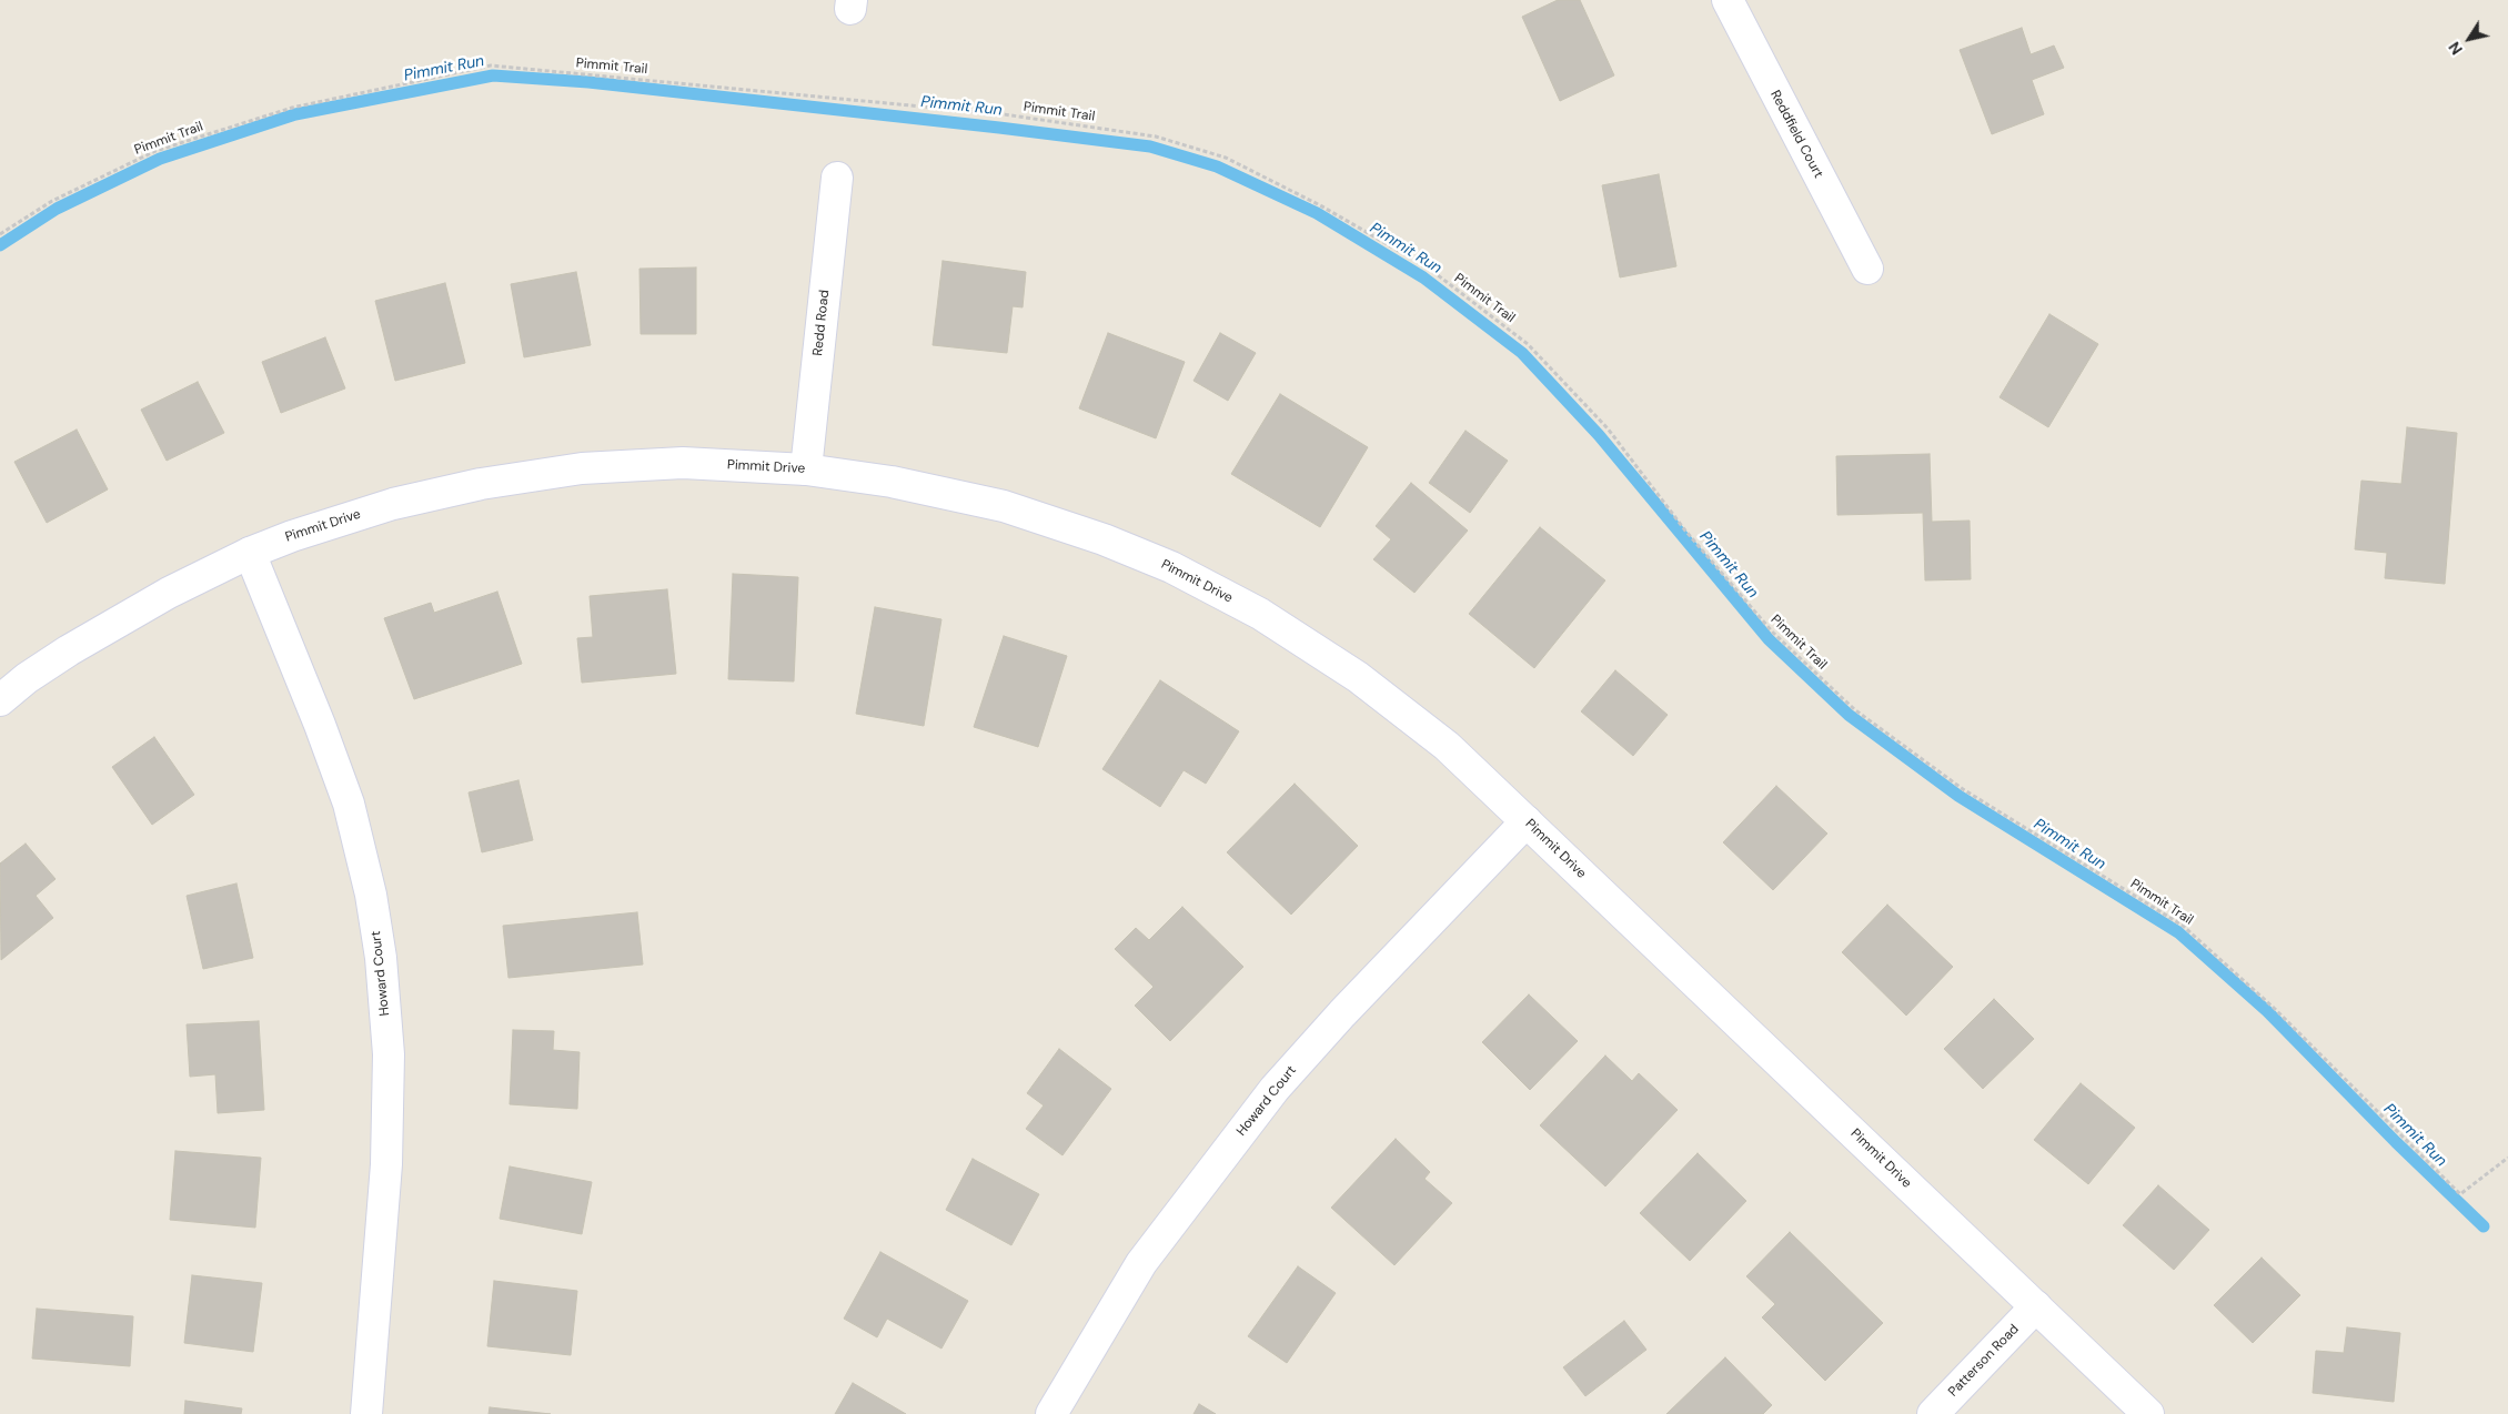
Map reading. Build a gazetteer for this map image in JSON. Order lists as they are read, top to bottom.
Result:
{
  "streets": {
    "street": [
      "Reddfield Court",
      "Redd Road",
      "Pimmit Drive",
      "Howard Court",
      "Patterson Road"
    ],
    "path": ["Pimmit Trail"]
  },
  "crossings": [
    ["Redd Road", "Pimmit Drive"],
    ["Pimmit Drive", "Howard Court"],
    ["Pimmit Drive", "Patterson Road"]
  ],
  "water": ["Pimmit Run"],
  "north": "bottom left"
}
